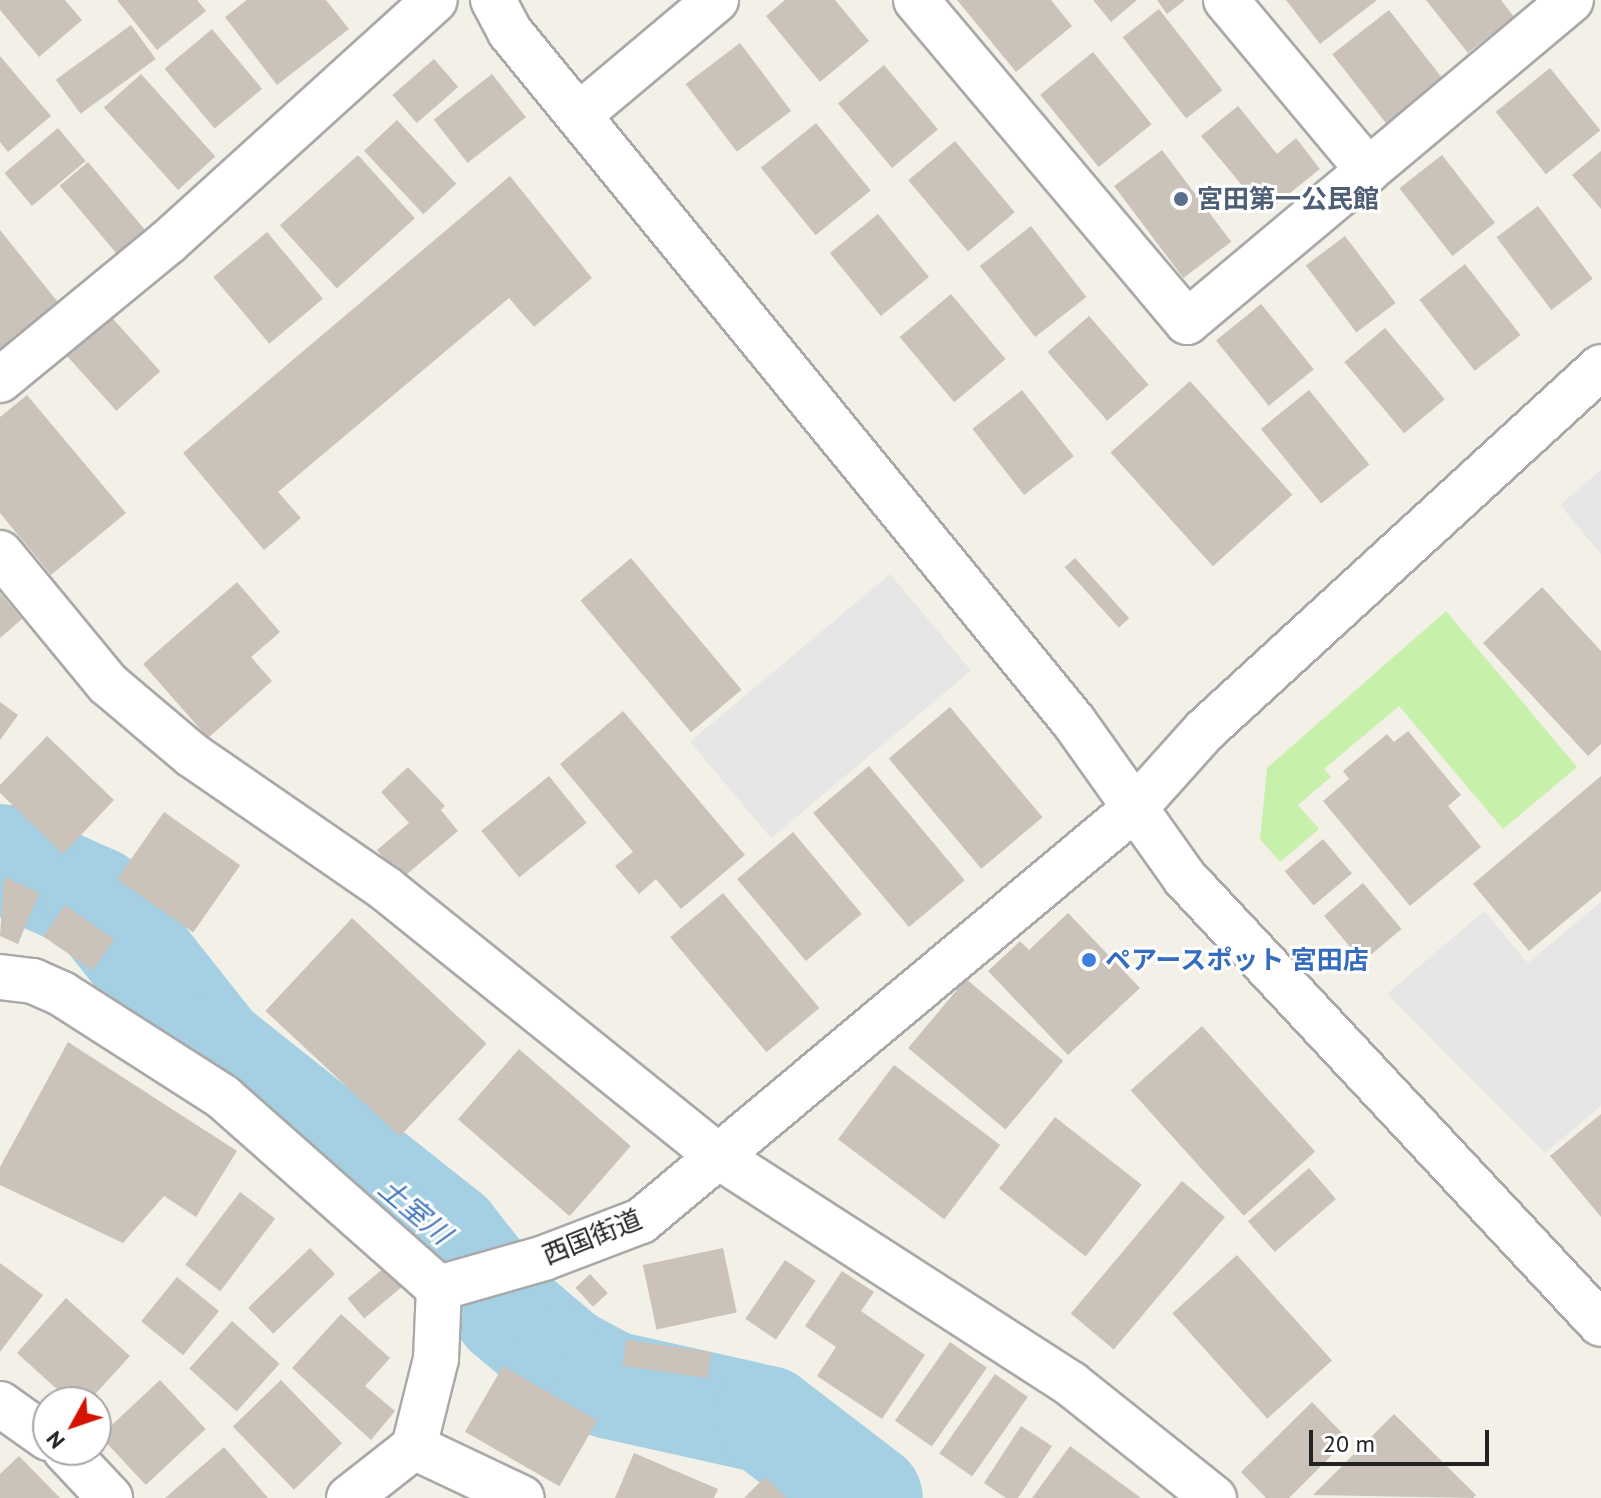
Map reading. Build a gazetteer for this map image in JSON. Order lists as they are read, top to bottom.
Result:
{
  "streets": {
    "street": ["西国街道"]
  },
  "water": ["土室川"],
  "places": ["宮田第一公民館", "ペアースポット 宮田店"],
  "scale_bar": "20 m",
  "north": "bottom left"
}
